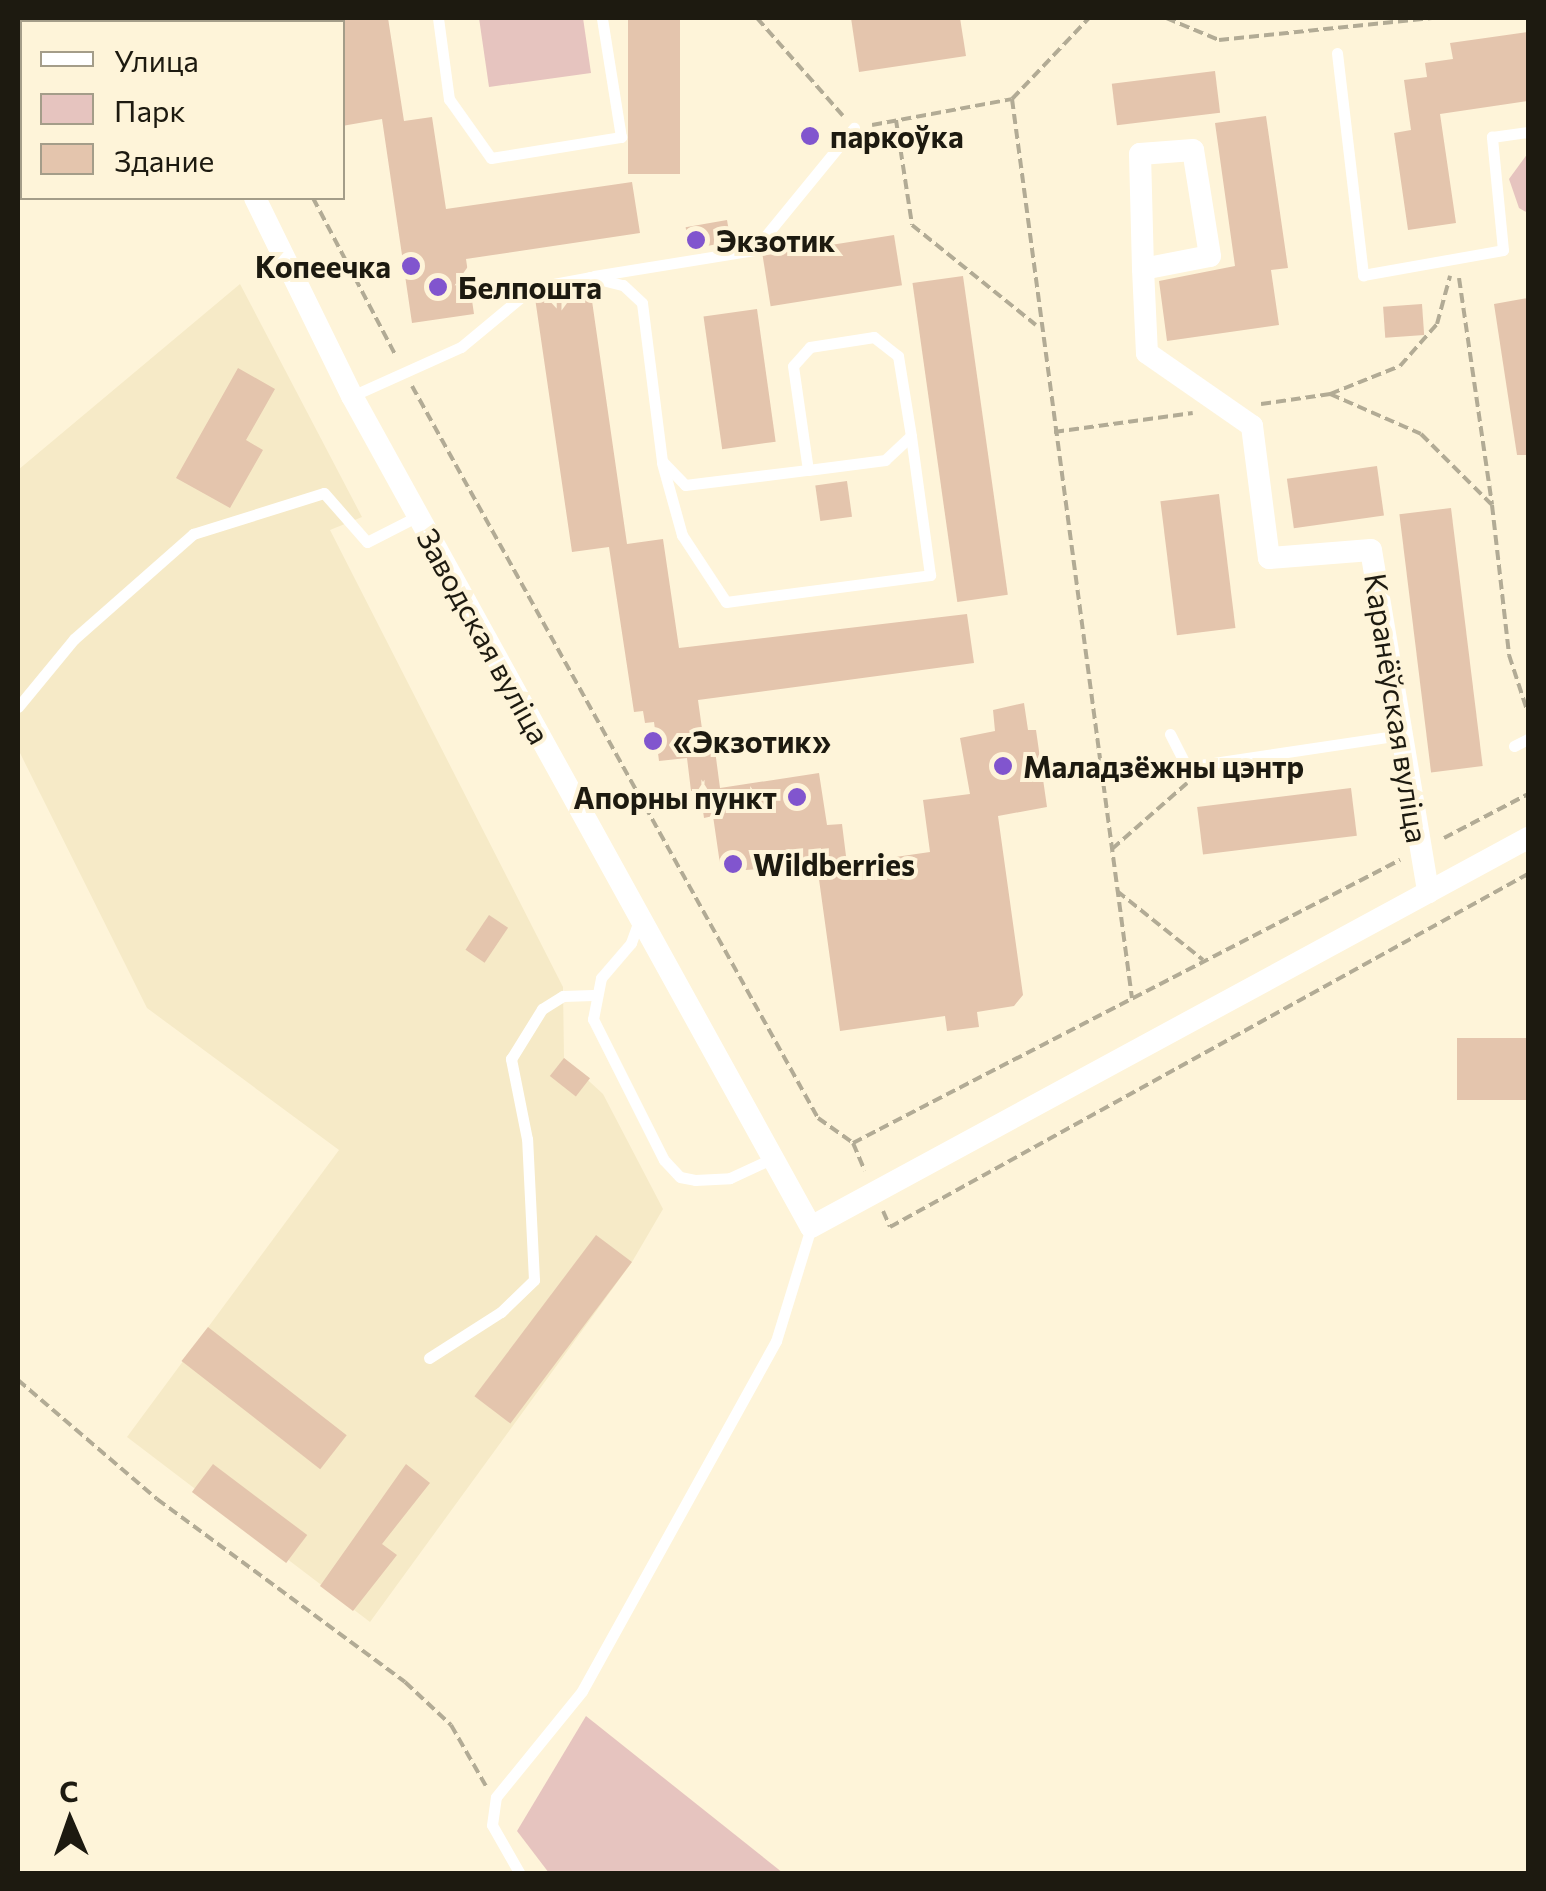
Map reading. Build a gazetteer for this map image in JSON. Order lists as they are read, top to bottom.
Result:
{
  "streets": {
    "street": ["Заводская вуліца", "Каранёўская вуліца"]
  },
  "crossings": [
    ["Заводская вуліца", "Каранёўская вуліца"]
  ],
  "places": [
    "паркоўка",
    "Экзотик",
    "Копеечка",
    "Белпошта",
    "«Экзотик»",
    "Маладзёжны цэнтр",
    "Апорны пункт",
    "Wildberries"
  ],
  "legend": ["Улица", "Парк", "Здание"],
  "north": "top"
}
